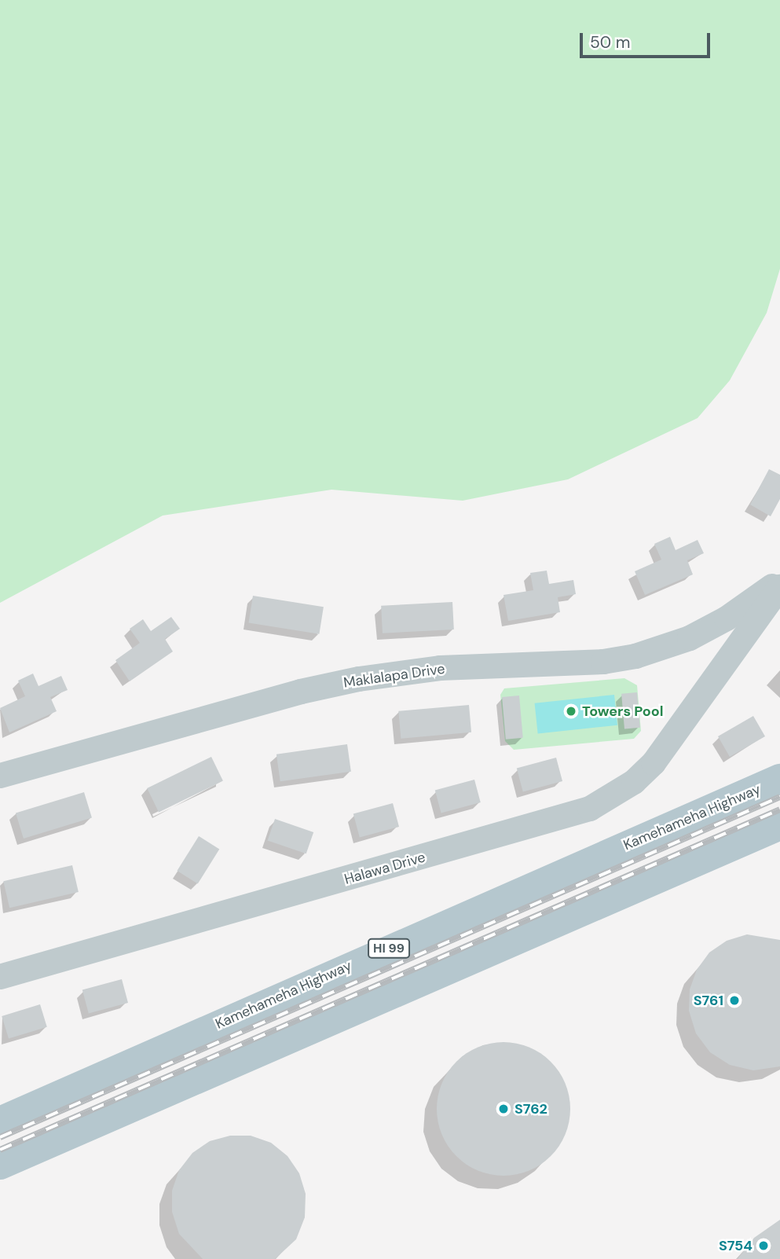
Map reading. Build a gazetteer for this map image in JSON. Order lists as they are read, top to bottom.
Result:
{
  "streets": {
    "main road": ["Kamehameha Highway", "HI 99"],
    "street": ["Maklalapa Drive", "Halawa Drive"]
  },
  "places": [
    "Towers Pool",
    "S761",
    "S762",
    "S754"
  ],
  "scale_bar": "50 m"
}
